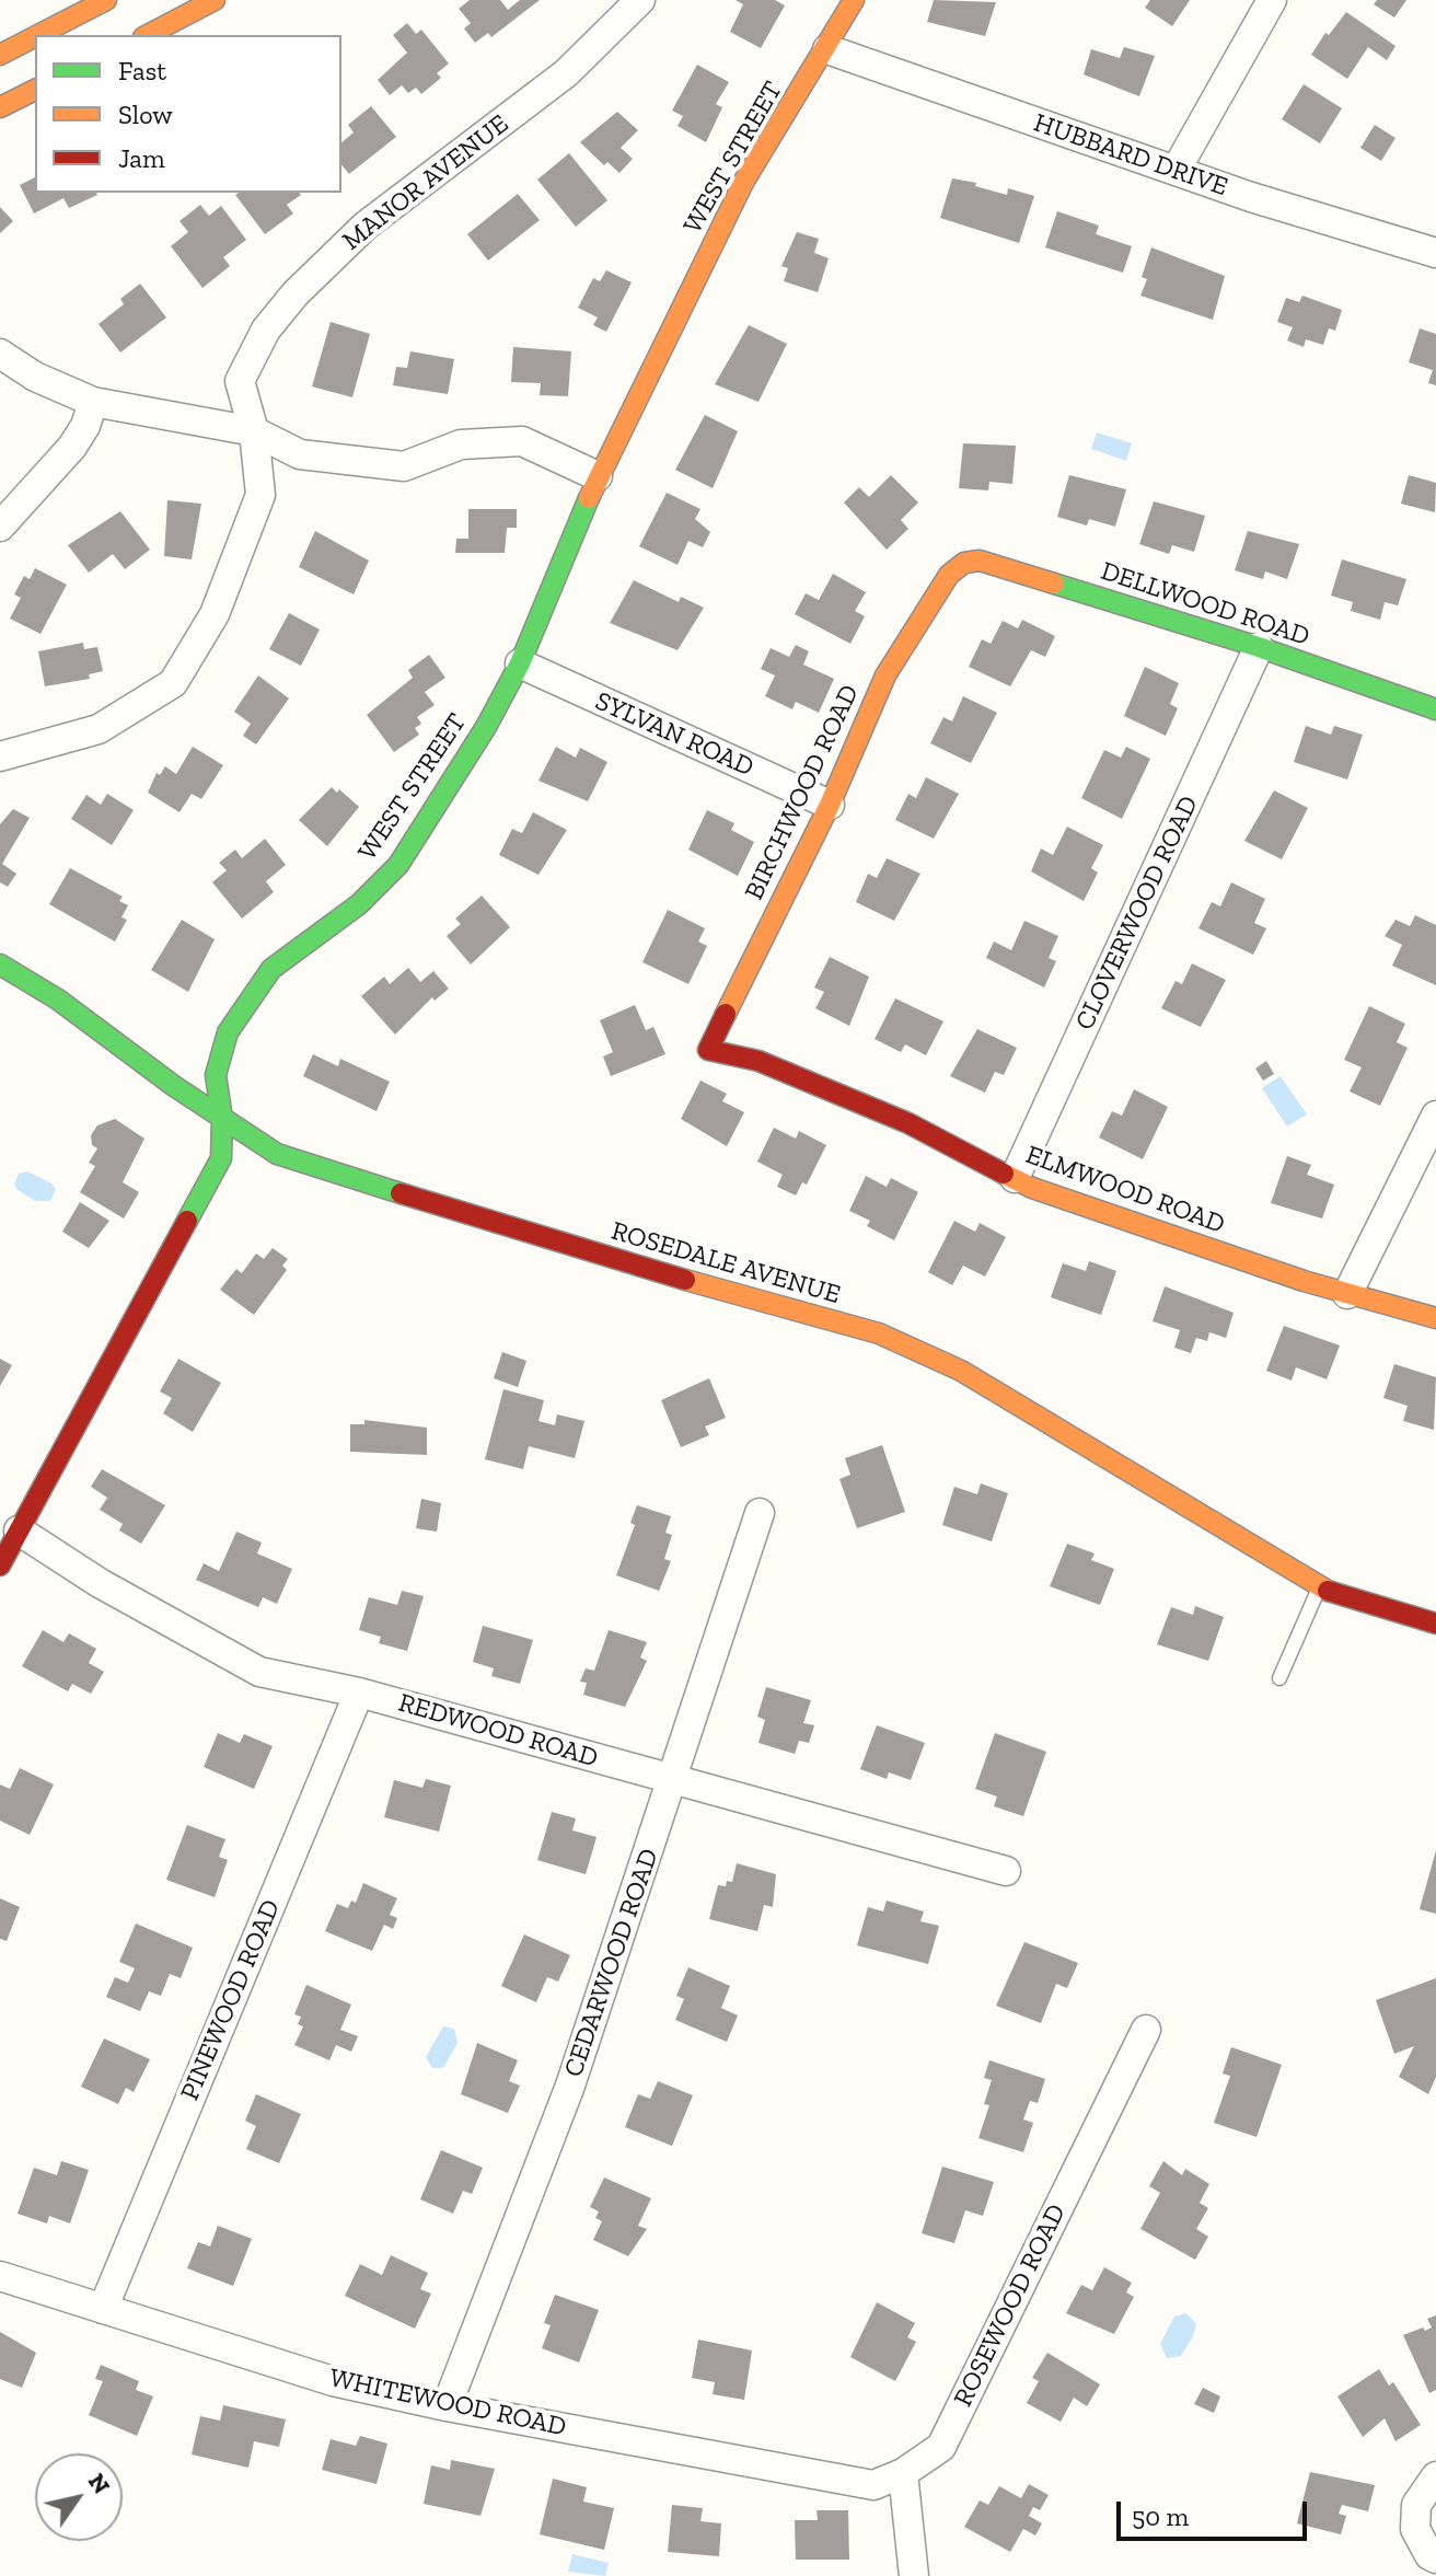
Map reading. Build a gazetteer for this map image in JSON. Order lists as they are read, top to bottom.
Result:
{
  "streets": {
    "street": [
      "HUBBARD DRIVE",
      "WEST STREET",
      "MANOR AVENUE",
      "DELLWOOD ROAD",
      "SYLVAN ROAD",
      "BIRCHWOOD ROAD",
      "CLOVERWOOD ROAD",
      "ELMWOOD ROAD",
      "ROSEDALE AVENUE",
      "REDWOOD ROAD",
      "CEDARWOOD ROAD",
      "PINEWOOD ROAD",
      "ROSEWOOD ROAD",
      "WHITEWOOD ROAD"
    ]
  },
  "crossings": [
    ["HUBBARD DRIVE", "WEST STREET"],
    ["WEST STREET", "SYLVAN ROAD"],
    ["WEST STREET", "ROSEDALE AVENUE"],
    ["WEST STREET", "REDWOOD ROAD"],
    ["DELLWOOD ROAD", "BIRCHWOOD ROAD"],
    ["DELLWOOD ROAD", "CLOVERWOOD ROAD"],
    ["SYLVAN ROAD", "BIRCHWOOD ROAD"],
    ["BIRCHWOOD ROAD", "ELMWOOD ROAD"],
    ["CLOVERWOOD ROAD", "ELMWOOD ROAD"],
    ["REDWOOD ROAD", "CEDARWOOD ROAD"],
    ["REDWOOD ROAD", "PINEWOOD ROAD"],
    ["CEDARWOOD ROAD", "WHITEWOOD ROAD"],
    ["PINEWOOD ROAD", "WHITEWOOD ROAD"],
    ["ROSEWOOD ROAD", "WHITEWOOD ROAD"]
  ],
  "legend": ["Fast", "Slow", "Jam"],
  "scale_bar": "50 m",
  "north": "top right"
}
